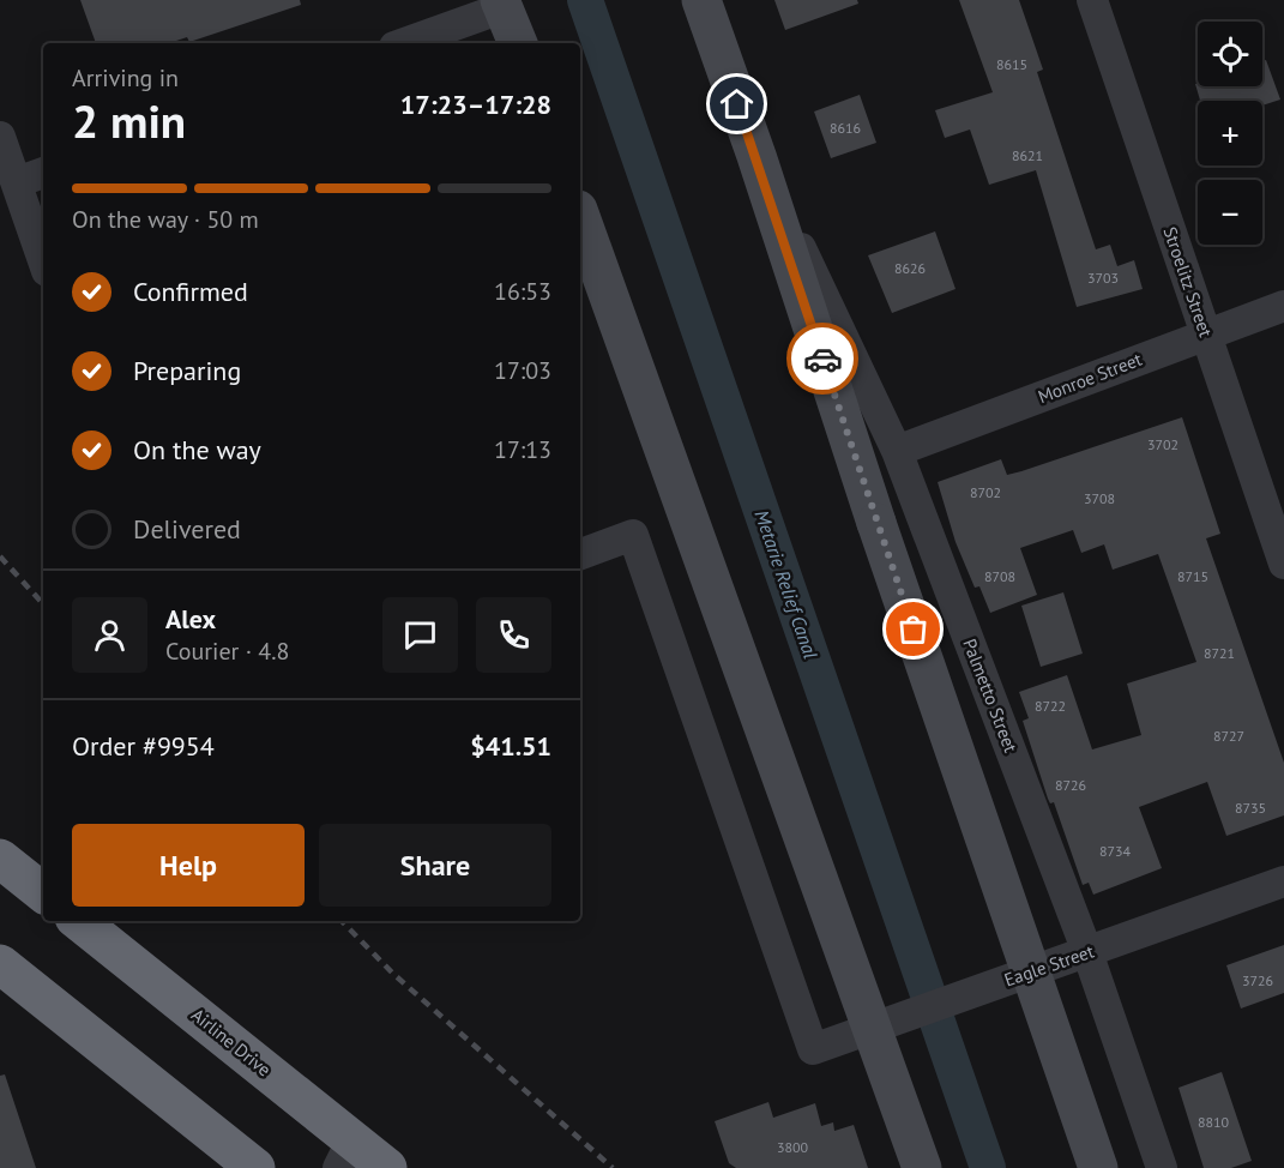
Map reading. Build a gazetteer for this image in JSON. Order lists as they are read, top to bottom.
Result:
{
  "streets": {
    "highway": ["Airline Drive"],
    "street": [
      "Stroelitz Street",
      "Monroe Street",
      "Palmetto Street",
      "Eagle Street"
    ]
  },
  "crossings": [
    ["Stroelitz Street", "Monroe Street"],
    ["Monroe Street", "Palmetto Street"],
    ["Palmetto Street", "Eagle Street"]
  ],
  "water": ["Metarie Relief Canal"],
  "house_numbers": [
    "8615",
    "8616",
    "8621",
    "8626",
    "3703",
    "3702",
    "8702",
    "3708",
    "8708",
    "8715",
    "8721",
    "8722",
    "8727",
    "8726",
    "8735",
    "8734",
    "3726",
    "8810",
    "3800"
  ],
  "page": {
    "map_buttons": ["+", "−"],
    "heading": ["2 min", "Arriving in", "17:23–17:28"],
    "panel": [
      "Alex",
      "Courier · 4.8",
      "Order #9954",
      "$41.51"
    ],
    "bar": "On the way · 50 m",
    "list": [
      ["Confirmed", "16:53"],
      ["Preparing", "17:03"],
      ["On the way", "17:13"],
      "Delivered"
    ],
    "buttons": ["Help", "Share"]
  }
}
